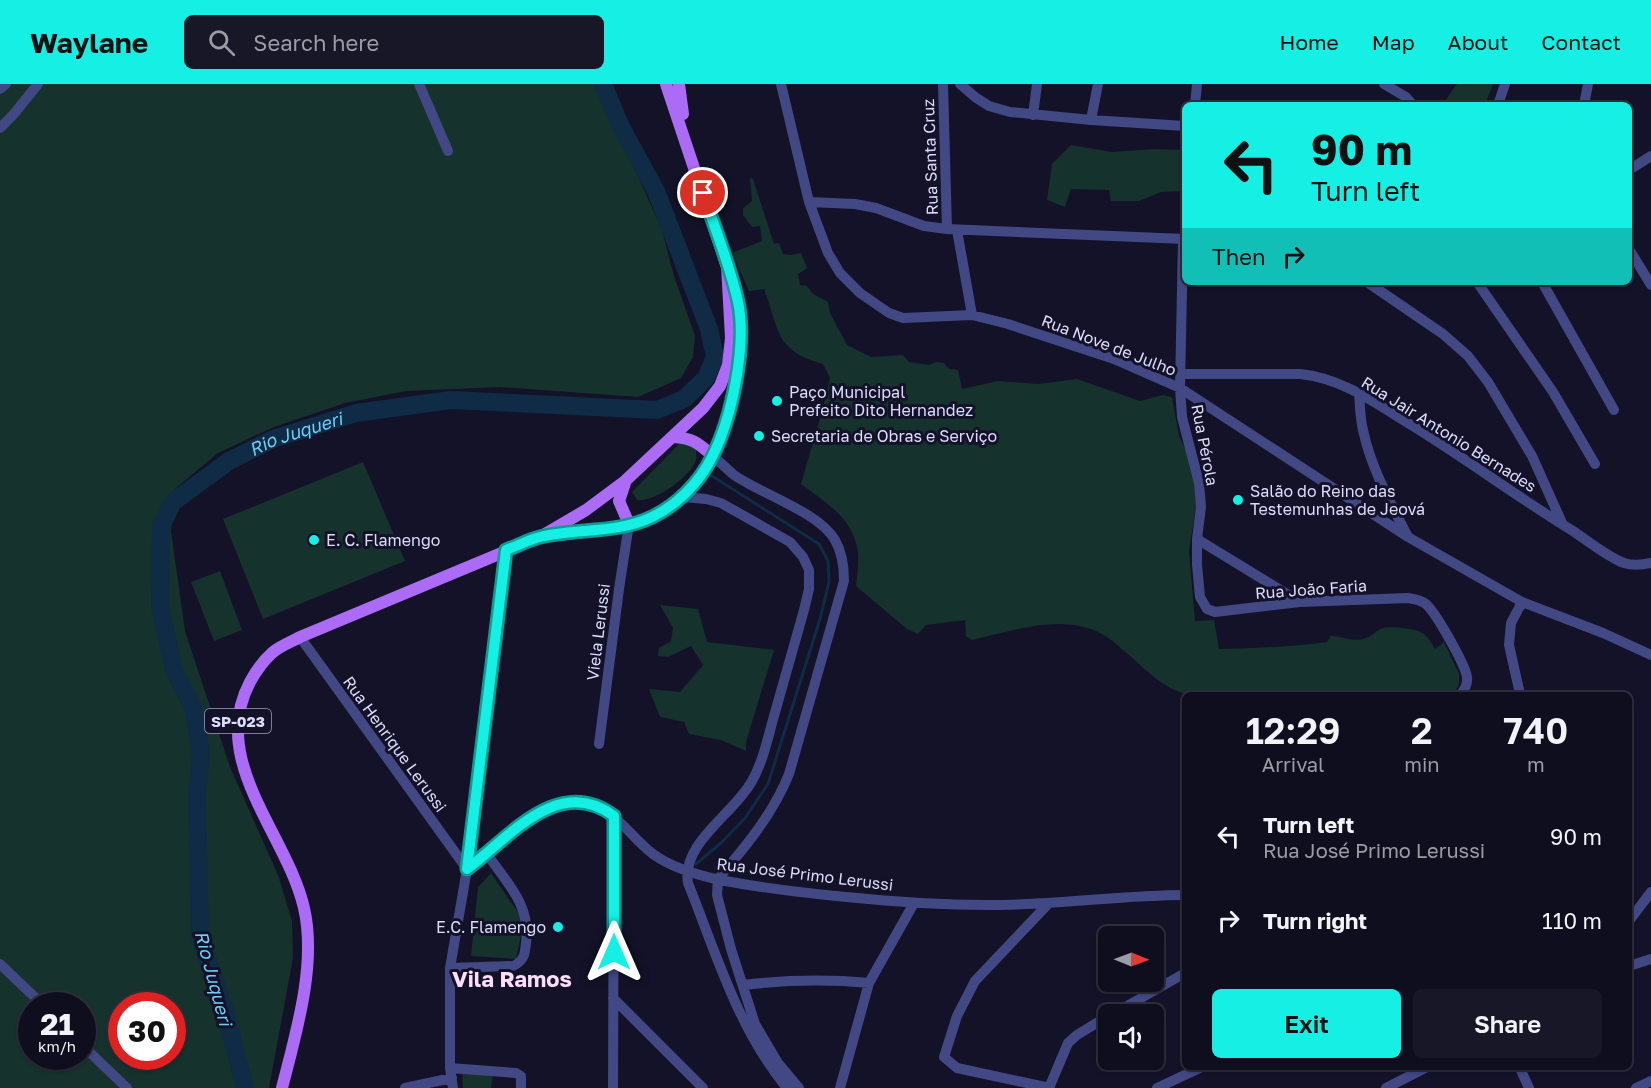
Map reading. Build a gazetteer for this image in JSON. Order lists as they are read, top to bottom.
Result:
{
  "streets": {
    "main road": ["SP-023"],
    "street": [
      "Rua Santa Cruz",
      "Rua Nove de Julho",
      "Rua Jair Antonio Bernades",
      "Rua Pérola",
      "Rua João Faria",
      "Viela Lerussi",
      "Rua Henrique Lerussi",
      "Rua José Primo Lerussi"
    ]
  },
  "crossings": [
    ["Rua Santa Cruz", "Rua Nove de Julho"],
    ["Rua Nove de Julho", "Rua Pérola"],
    ["Rua Jair Antonio Bernades", "Rua Pérola"],
    ["Rua Pérola", "Rua João Faria"],
    ["Viela Lerussi", "SP-023"],
    ["SP-023", "Rua Henrique Lerussi"],
    ["Rua Henrique Lerussi", "Rua José Primo Lerussi"]
  ],
  "districts": ["Vila Ramos"],
  "water": ["Rio Juqueri"],
  "places": [
    "Paço Municipal Prefeito Dito Hernandez",
    "Secretaria de Obras e Serviço",
    "Salão do Reino das Testemunhas de Jeová",
    "E. C. Flamengo",
    "E.C. Flamengo"
  ],
  "north": "right",
  "page": {
    "header": "Waylane",
    "search": "Search here",
    "nav": [
      "Home",
      "Map",
      "About",
      "Contact"
    ],
    "turn": ["90 m", "Turn left"],
    "then": "Then",
    "eta": [
      "12:29",
      "Arrival",
      "2",
      "min",
      "740",
      "m"
    ],
    "list": [
      {
        "name": "Turn left",
        "note": "Rua José Primo Lerussi",
        "value": "90 m"
      },
      {
        "name": "Turn right",
        "value": "110 m"
      }
    ],
    "buttons": ["Exit", "Share"],
    "speed": "21 km/h",
    "limit": "30"
  }
}
